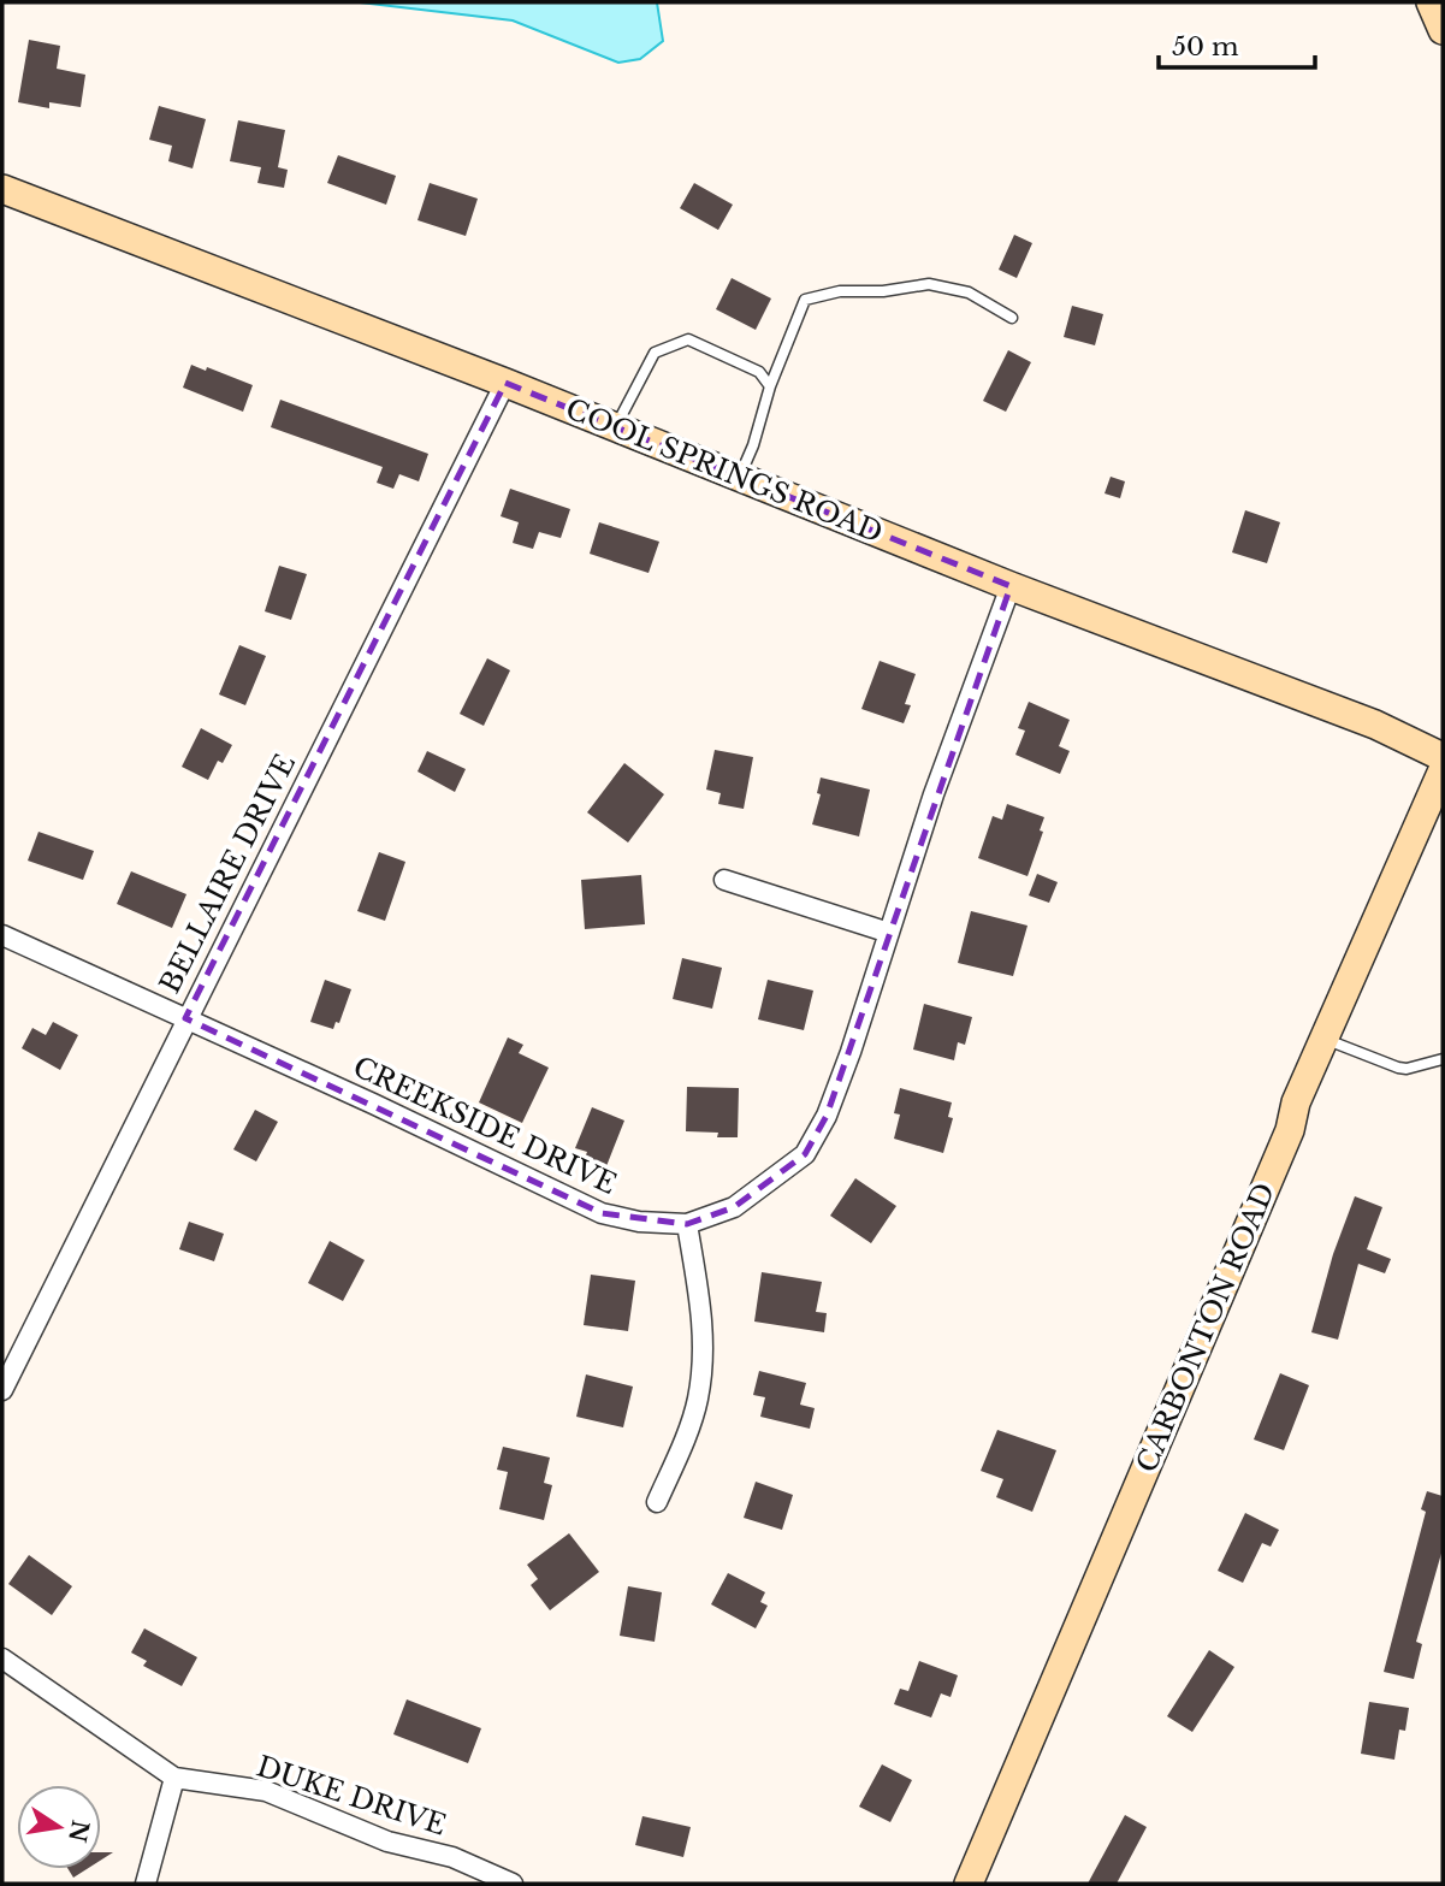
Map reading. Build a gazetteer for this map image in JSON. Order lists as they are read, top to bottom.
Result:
{
  "streets": {
    "street": [
      "COOL SPRINGS ROAD",
      "BELLAIRE DRIVE",
      "CREEKSIDE DRIVE",
      "CARBONTON ROAD",
      "DUKE DRIVE"
    ]
  },
  "crossings": [
    ["COOL SPRINGS ROAD", "BELLAIRE DRIVE"],
    ["COOL SPRINGS ROAD", "CREEKSIDE DRIVE"],
    ["BELLAIRE DRIVE", "CREEKSIDE DRIVE"]
  ],
  "scale_bar": "50 m",
  "north": "right"
}
